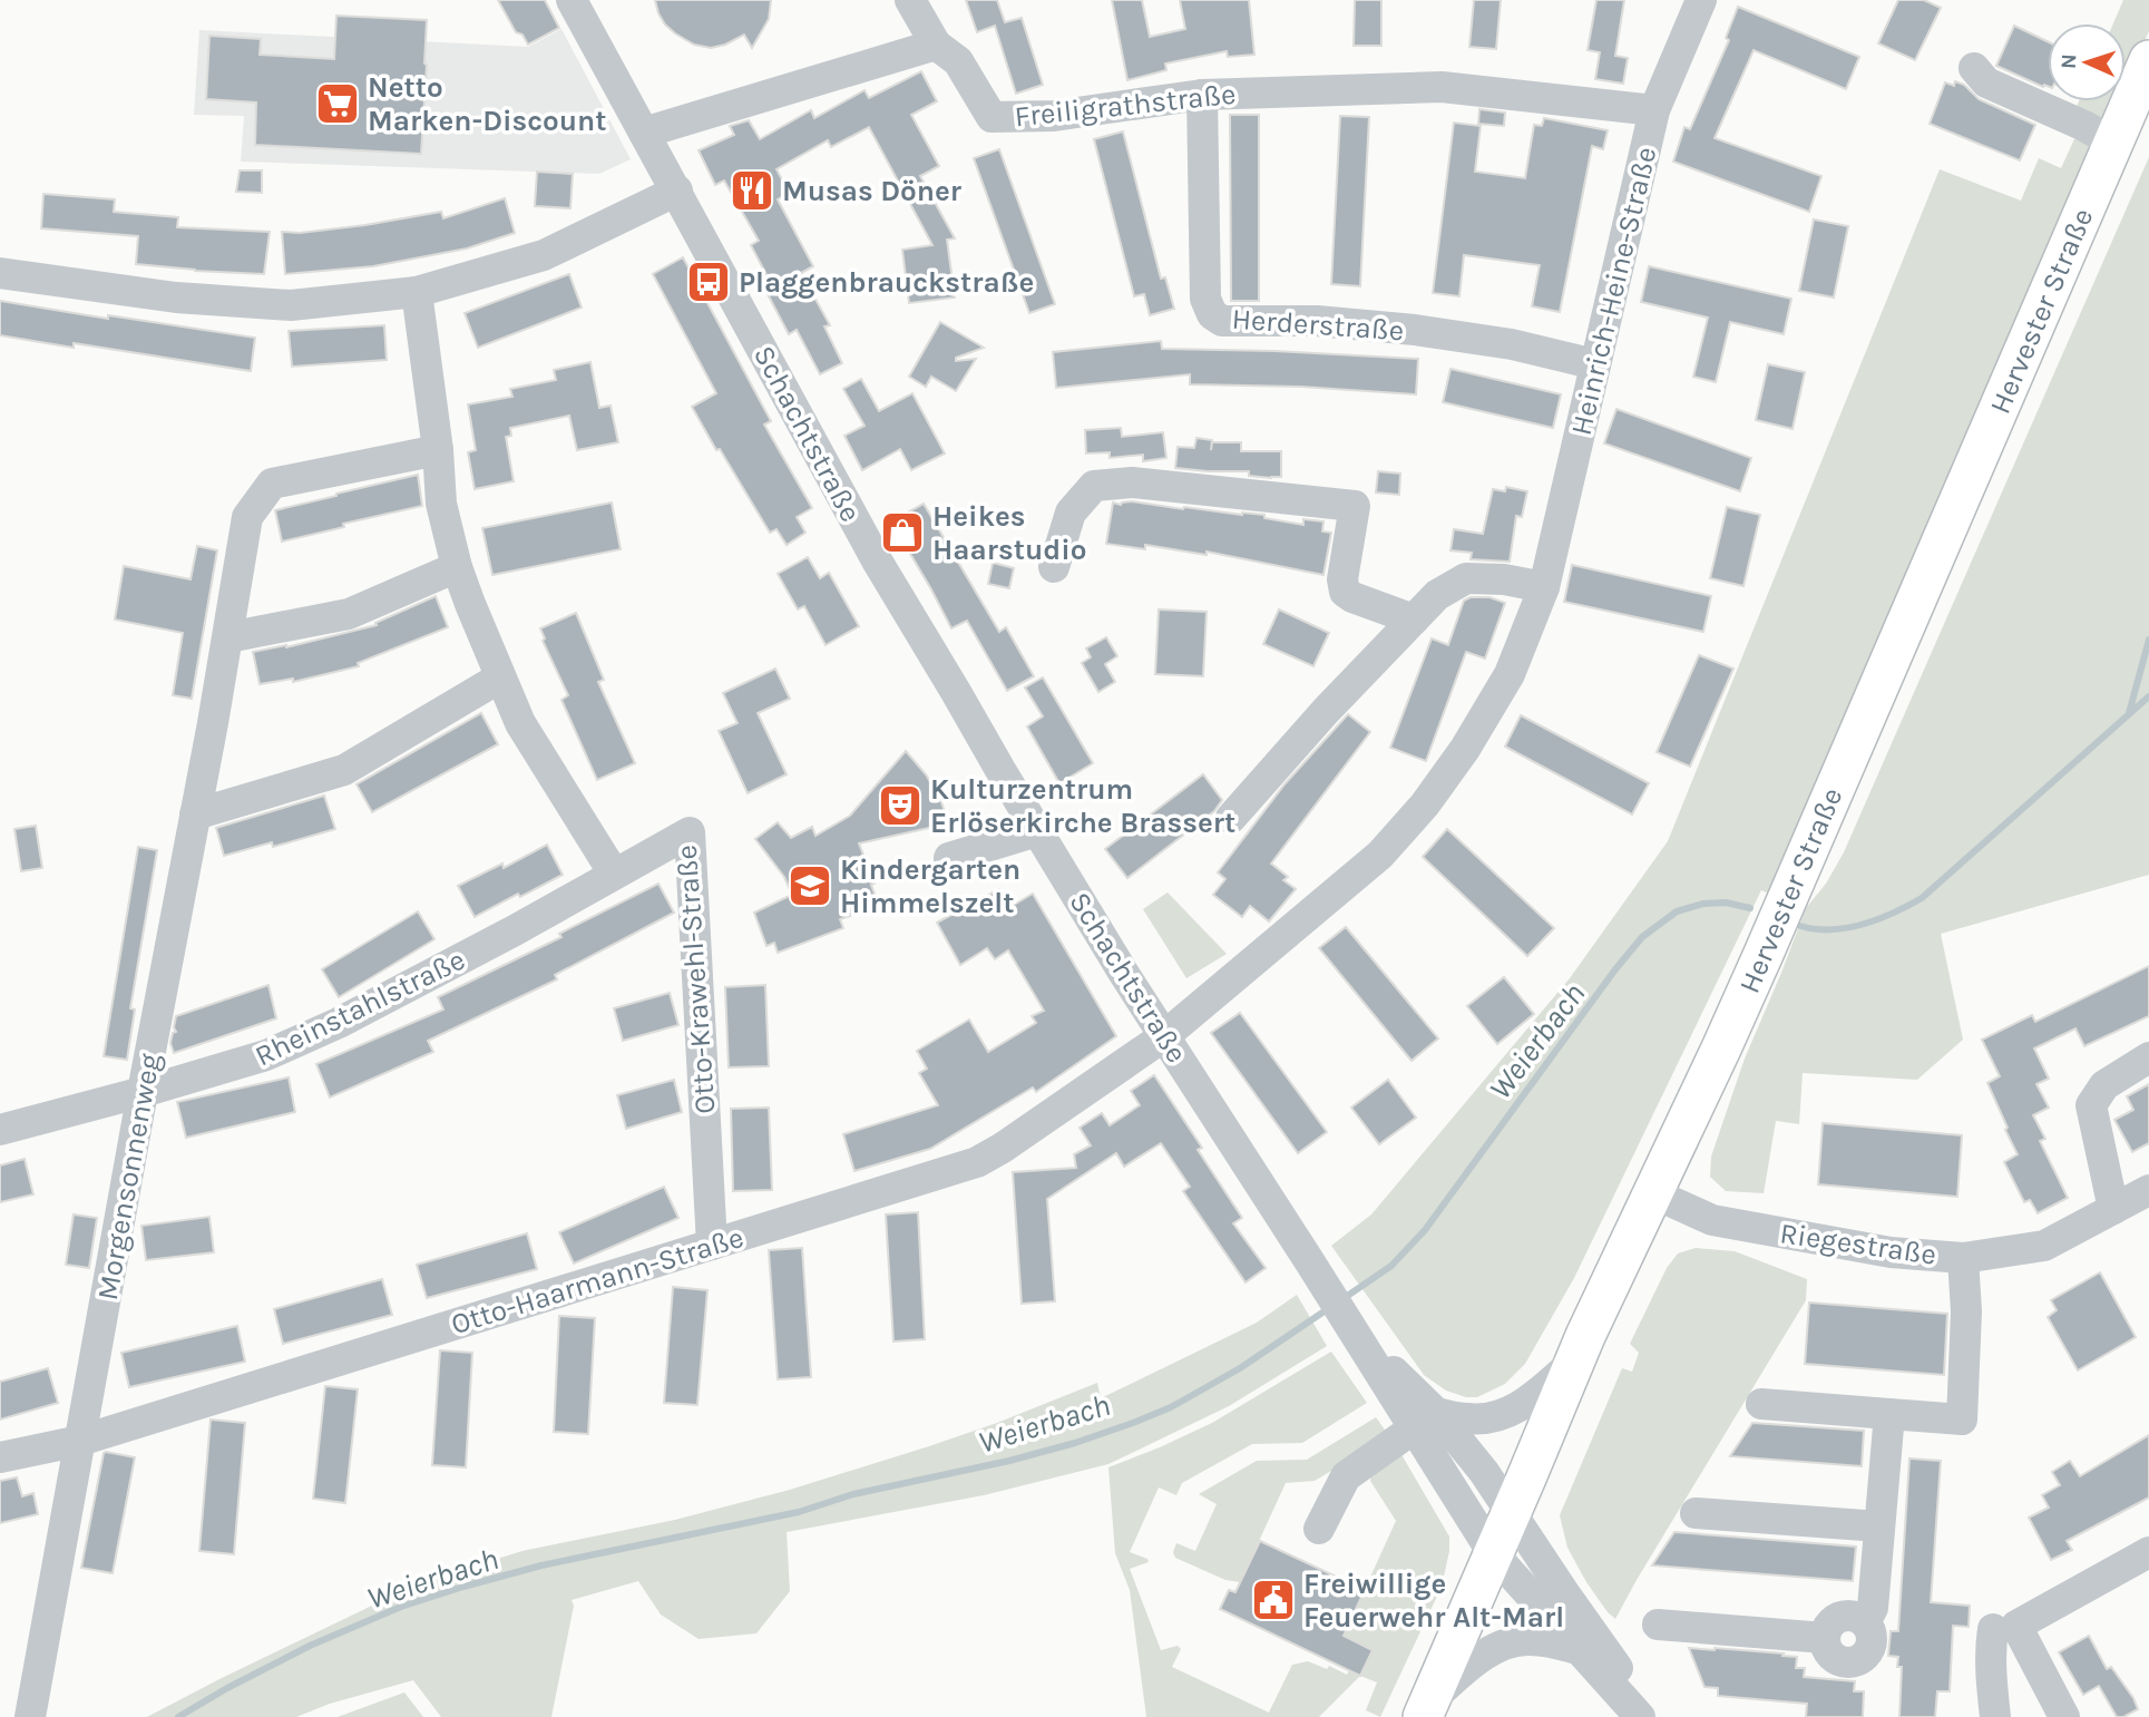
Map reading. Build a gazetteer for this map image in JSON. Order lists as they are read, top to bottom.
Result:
{
  "streets": {
    "main road": ["Hervester Straße"],
    "street": [
      "Freiligrathstraße",
      "Heinrich-Heine-Straße",
      "Herderstraße",
      "Schachtstraße",
      "Otto-Krawehl-Straße",
      "Rheinstahlstraße",
      "Morgensonnenweg",
      "Riegestraße",
      "Otto-Haarmann-Straße"
    ]
  },
  "crossings": [
    ["Freiligrathstraße", "Heinrich-Heine-Straße"],
    ["Freiligrathstraße", "Herderstraße"],
    ["Heinrich-Heine-Straße", "Herderstraße"],
    ["Heinrich-Heine-Straße", "Schachtstraße"],
    ["Heinrich-Heine-Straße", "Otto-Haarmann-Straße"],
    ["Hervester Straße", "Schachtstraße"],
    ["Hervester Straße", "Riegestraße"],
    ["Schachtstraße", "Otto-Haarmann-Straße"],
    ["Otto-Krawehl-Straße", "Rheinstahlstraße"],
    ["Otto-Krawehl-Straße", "Otto-Haarmann-Straße"],
    ["Rheinstahlstraße", "Morgensonnenweg"],
    ["Morgensonnenweg", "Otto-Haarmann-Straße"]
  ],
  "water": ["Weierbach"],
  "places": {
    "supermarket": ["Netto Marken-Discount"],
    "restaurant": ["Musas Döner"],
    "bus stop": ["Plaggenbrauckstraße"],
    "shop": ["Heikes Haarstudio"],
    "theatre": ["Kulturzentrum Erlöserkirche Brassert"],
    "school or university": ["Kindergarten Himmelszelt"],
    "public building": ["Freiwillige Feuerwehr Alt-Marl"]
  },
  "north": "left"
}
